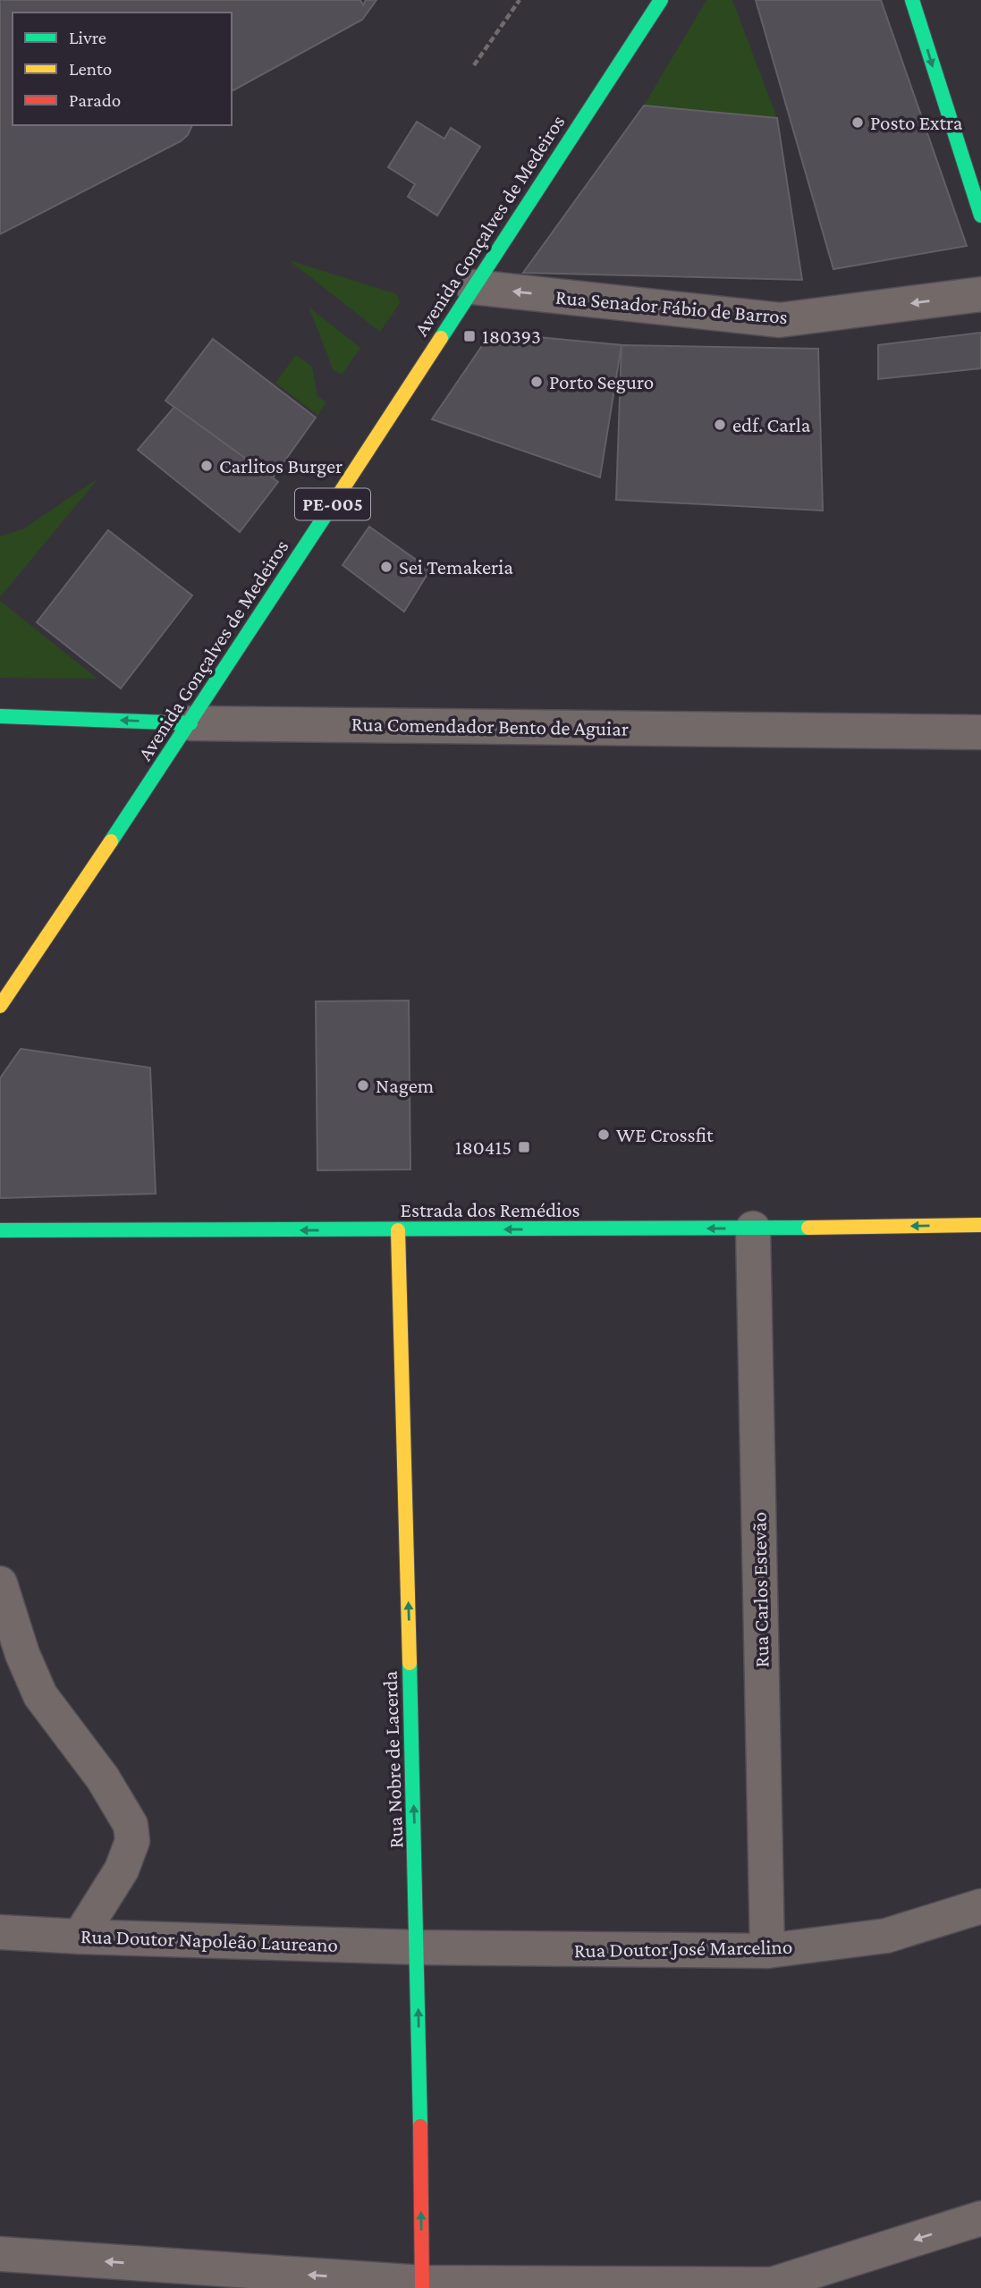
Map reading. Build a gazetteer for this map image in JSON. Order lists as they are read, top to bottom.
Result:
{
  "streets": {
    "main road": [
      "Avenida Gonçalves de Medeiros",
      "PE-005",
      "Rua Comendador Bento de Aguiar",
      "Estrada dos Remédios",
      "Rua Nobre de Lacerda"
    ],
    "street": [
      "Rua Senador Fábio de Barros",
      "Rua Carlos Estevão",
      "Rua Doutor Napoleão Laureano",
      "Rua Doutor José Marcelino"
    ]
  },
  "crossings": [
    ["Avenida Gonçalves de Medeiros", "Rua Senador Fábio de Barros"],
    ["Avenida Gonçalves de Medeiros", "Rua Comendador Bento de Aguiar"],
    ["Estrada dos Remédios", "Rua Carlos Estevão"],
    ["Estrada dos Remédios", "Rua Nobre de Lacerda"],
    ["Rua Carlos Estevão", "Rua Doutor José Marcelino"],
    ["Rua Nobre de Lacerda", "Rua Doutor Napoleão Laureano"],
    ["Rua Nobre de Lacerda", "Rua Doutor José Marcelino"],
    ["Rua Doutor Napoleão Laureano", "Rua Doutor José Marcelino"]
  ],
  "one_way": ["Rua Senador Fábio de Barros", "Estrada dos Remédios", "Rua Nobre de Lacerda"],
  "places": {
    "other": [
      "Posto Extra",
      "Porto Seguro",
      "edf. Carla",
      "Carlitos Burger",
      "Sei Temakeria",
      "Nagem",
      "WE Crossfit"
    ],
    "transit": ["180393", "180415"]
  },
  "legend": ["Livre", "Lento", "Parado"]
}
